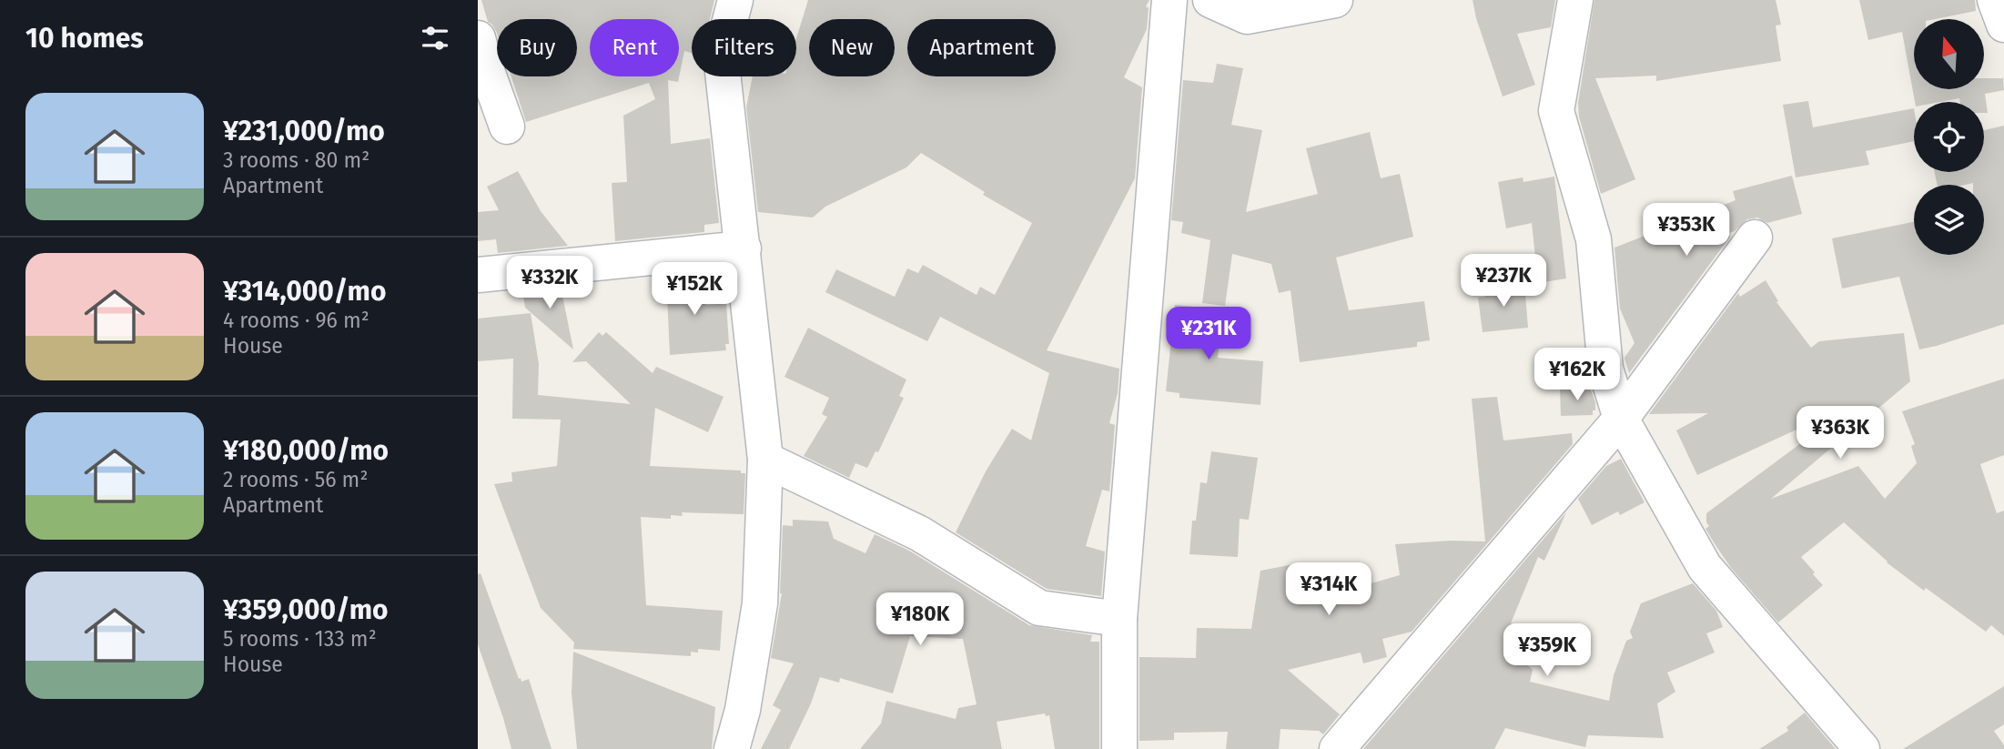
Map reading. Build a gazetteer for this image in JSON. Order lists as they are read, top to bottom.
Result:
{
  "north": "top",
  "page": {
    "heading": "10 homes",
    "chip": [
      "Buy",
      "Rent",
      "Filters",
      "New",
      "Apartment"
    ],
    "list": [
      {
        "name": "¥231,000/mo",
        "note": "3 rooms · 80 m² · Apartment"
      },
      {
        "name": "¥314,000/mo",
        "note": "4 rooms · 96 m² · House"
      },
      {
        "name": "¥180,000/mo",
        "note": "2 rooms · 56 m² · Apartment"
      },
      {
        "name": "¥359,000/mo",
        "note": "5 rooms · 133 m² · House"
      }
    ],
    "price": [
      "¥353K",
      "¥237K",
      "¥332K",
      "¥152K",
      "¥231K",
      "¥162K",
      "¥363K",
      "¥314K",
      "¥180K",
      "¥359K"
    ]
  }
}
